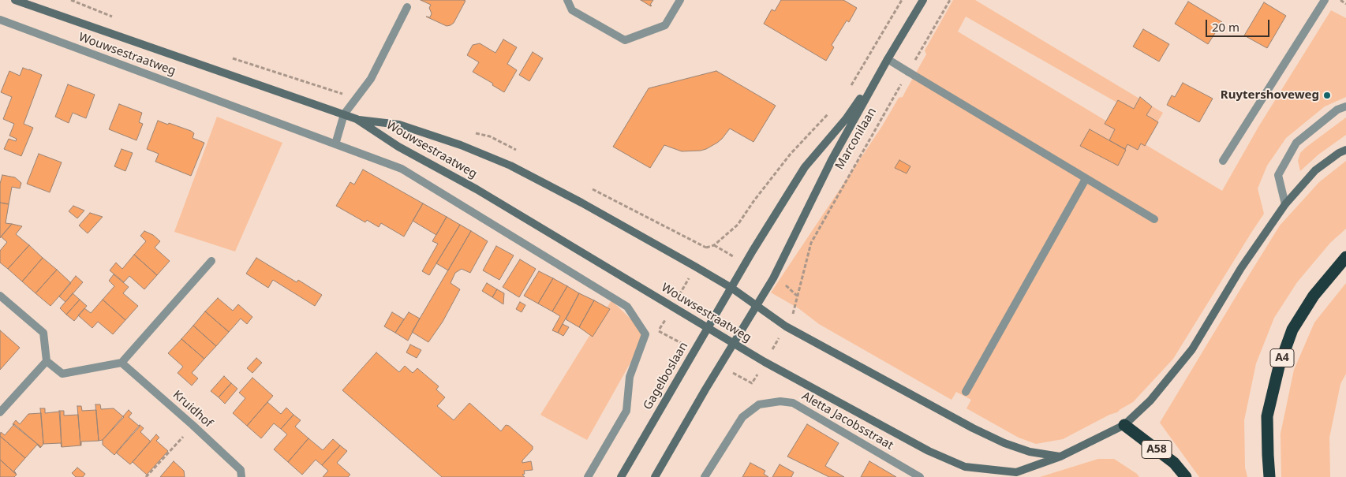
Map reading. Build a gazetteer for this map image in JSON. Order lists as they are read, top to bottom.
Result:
{
  "streets": {
    "highway": ["A4", "A58"],
    "main road": ["Wouwsestraatweg", "Marconilaan", "Gagelboslaan"],
    "street": ["Kruidhof", "Aletta Jacobsstraat"]
  },
  "crossings": [
    ["Wouwsestraatweg", "Marconilaan"],
    ["Wouwsestraatweg", "Gagelboslaan"],
    ["Wouwsestraatweg", "A58"],
    ["Marconilaan", "Gagelboslaan"]
  ],
  "places": ["Ruytershoveweg"],
  "scale_bar": "20 m"
}
